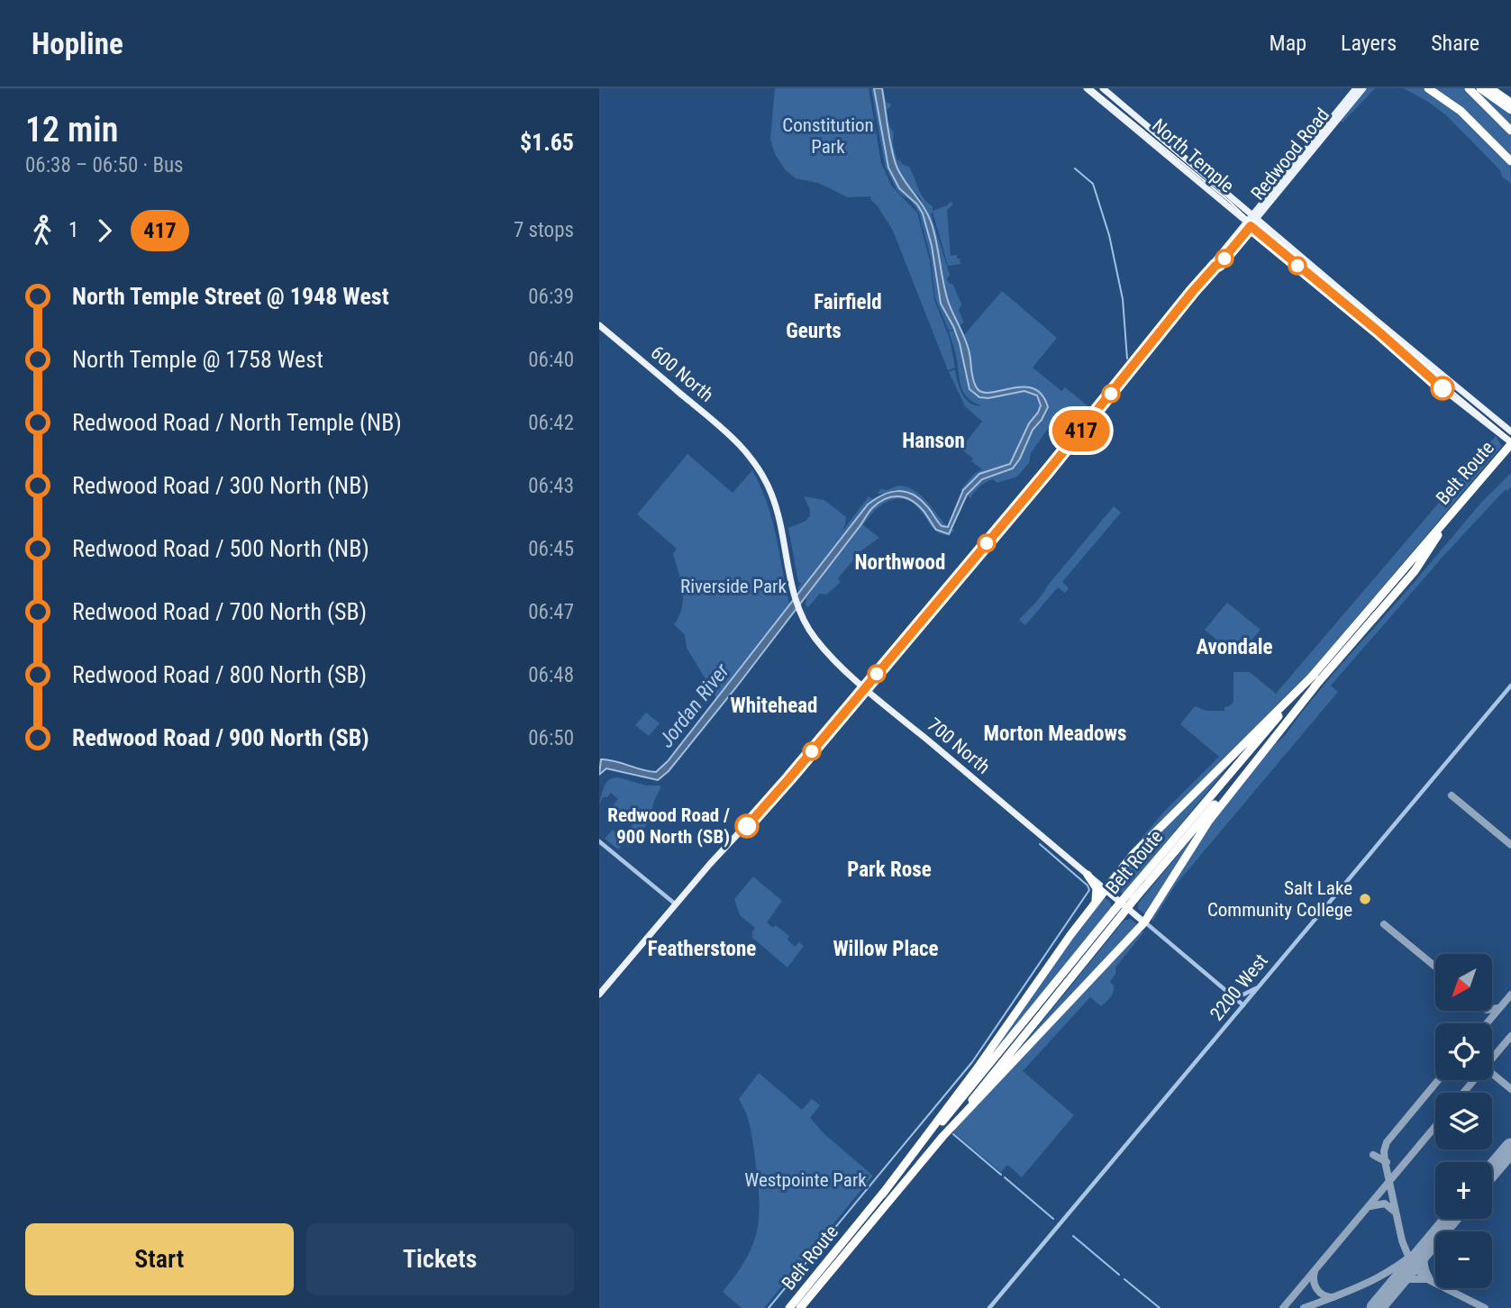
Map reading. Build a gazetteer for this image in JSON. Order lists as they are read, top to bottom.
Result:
{
  "streets": {
    "highway": ["Belt Route"],
    "main road": [
      "Redwood Road",
      "North Temple",
      "600 North",
      "700 North"
    ],
    "street": ["2200 West"]
  },
  "crossings": [
    ["Redwood Road", "North Temple"],
    ["Redwood Road", "700 North"],
    ["North Temple", "Belt Route"],
    ["600 North", "700 North"],
    ["700 North", "2200 West"]
  ],
  "districts": [
    "Fairfield",
    "Geurts",
    "Hanson",
    "Northwood",
    "Avondale",
    "Whitehead",
    "Morton Meadows",
    "Park Rose",
    "Featherstone",
    "Willow Place"
  ],
  "water": ["Jordan River"],
  "parks": ["Constitution Park", "Riverside Park", "Westpointe Park"],
  "places": ["Redwood Road / 900 North (SB)", "Salt Lake Community College"],
  "lines": ["bus line 417"],
  "north": "bottom left",
  "page": {
    "header": "Hopline",
    "nav": ["Map", "Layers", "Share"],
    "heading": ["12 min", "06:38 – 06:50 · Bus", "$1.65"],
    "on_map": "417",
    "legs": ["1", "417", "7 stops"],
    "list": [
      {
        "name": "North Temple Street @ 1948 West",
        "value": "06:39"
      },
      {
        "name": "North Temple @ 1758 West",
        "value": "06:40"
      },
      {
        "name": "Redwood Road / North Temple (NB)",
        "value": "06:42"
      },
      {
        "name": "Redwood Road / 300 North (NB)",
        "value": "06:43"
      },
      {
        "name": "Redwood Road / 500 North (NB)",
        "value": "06:45"
      },
      {
        "name": "Redwood Road / 700 North (SB)",
        "value": "06:47"
      },
      {
        "name": "Redwood Road / 800 North (SB)",
        "value": "06:48"
      },
      {
        "name": "Redwood Road / 900 North (SB)",
        "value": "06:50"
      }
    ],
    "map_buttons": ["+", "−"],
    "buttons": ["Start", "Tickets"]
  }
}
